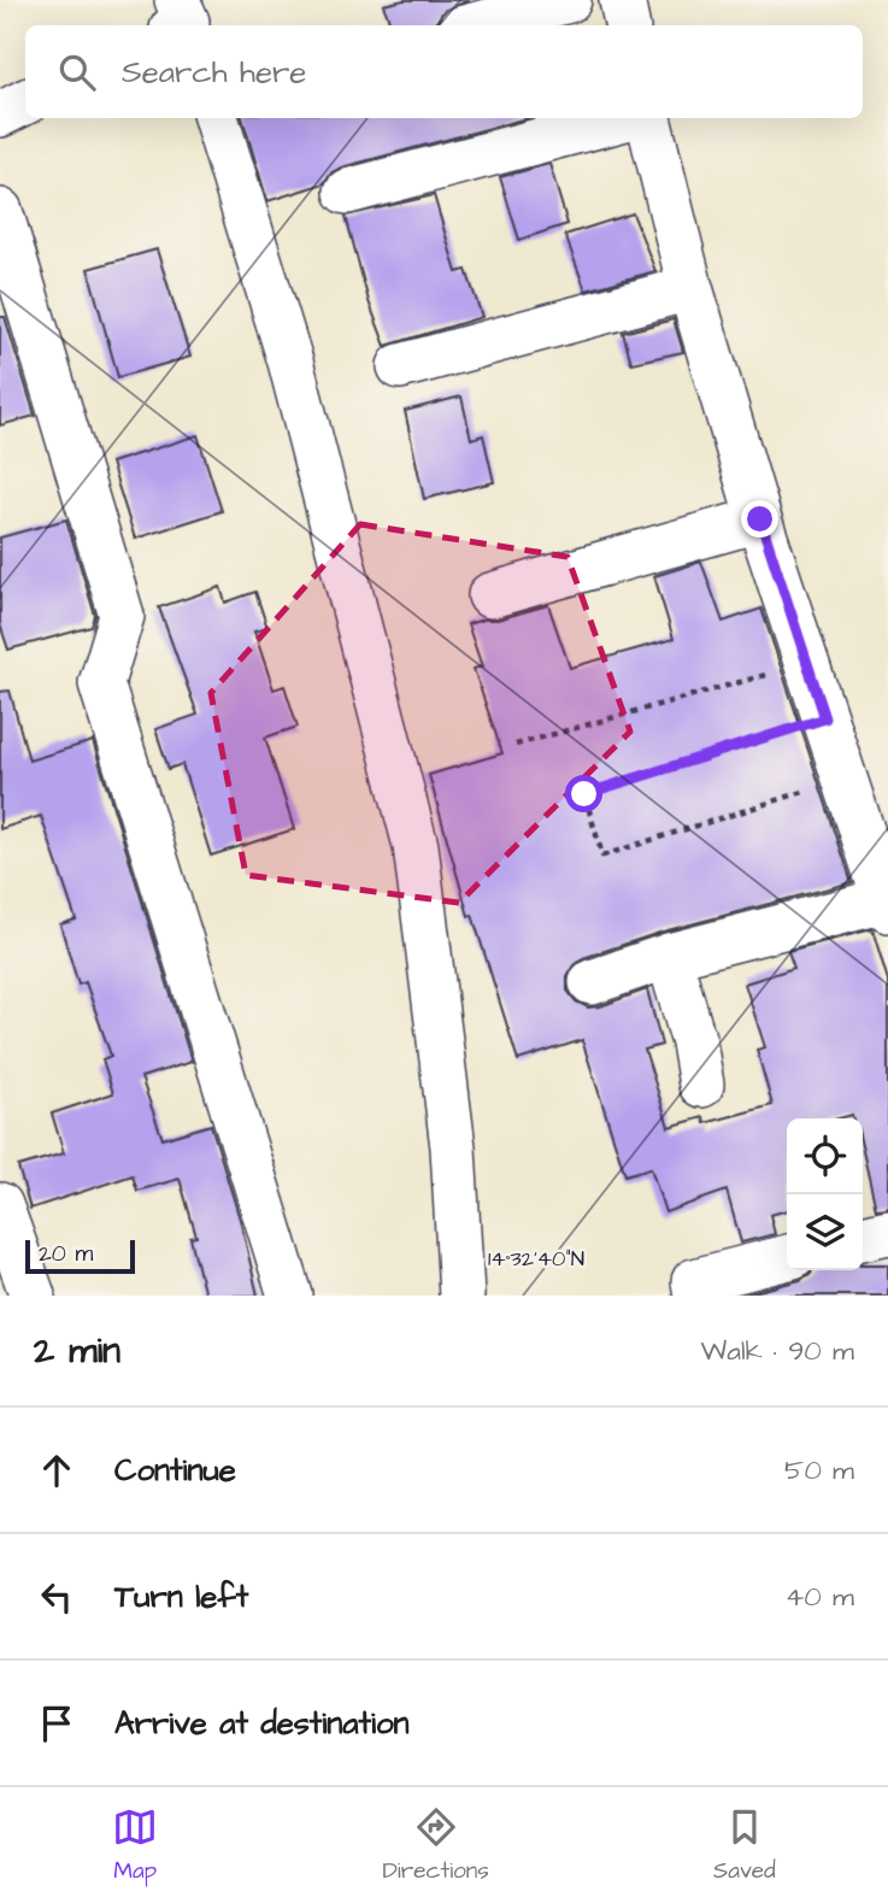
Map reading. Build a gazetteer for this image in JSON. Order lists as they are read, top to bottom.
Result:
{
  "scale_bar": "20 m",
  "page": {
    "search": "Search here",
    "scale": "20 m",
    "heading": ["2 min", "Walk · 90 m"],
    "list": [
      ["Continue", "50 m"],
      ["Turn left", "40 m"],
      "Arrive at destination"
    ],
    "nav": ["Map", "Directions", "Saved"]
  },
  "coordinates": ["14°32'40\"N"]
}
